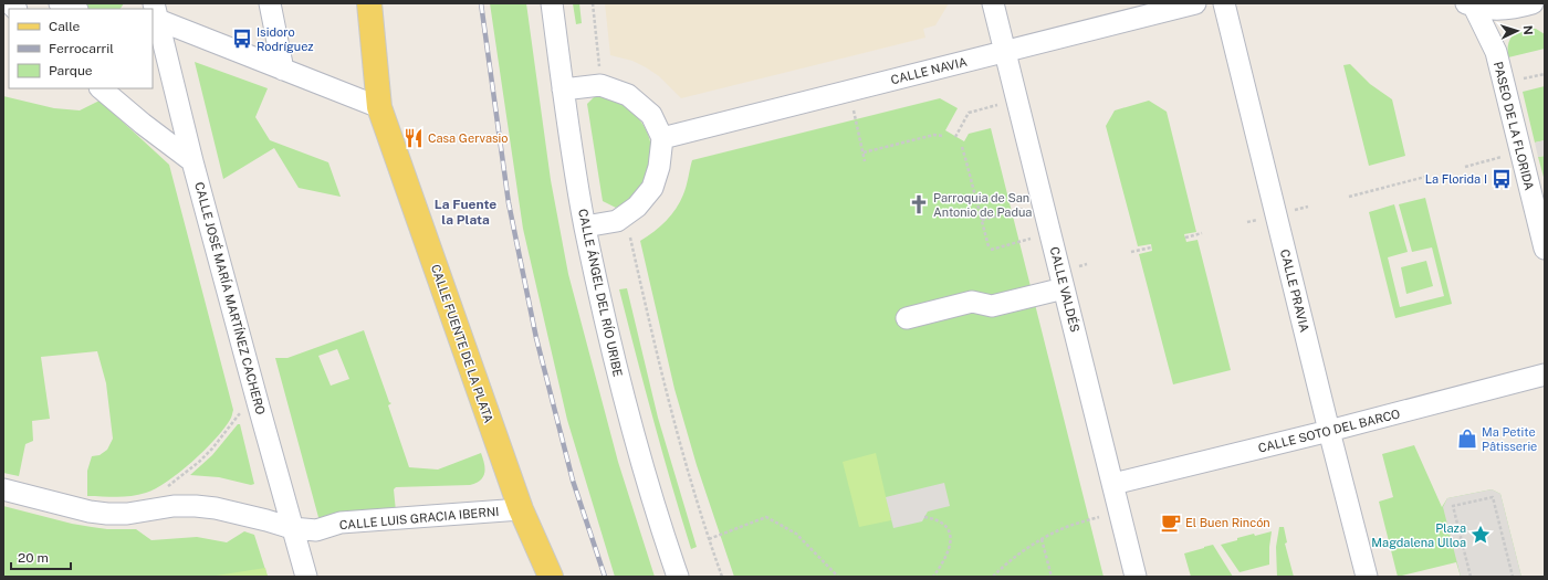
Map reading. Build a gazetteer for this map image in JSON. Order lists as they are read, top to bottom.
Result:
{
  "streets": {
    "main road": ["CALLE FUENTE DE LA PLATA"],
    "street": [
      "CALLE NAVIA",
      "PASEO DE LA FLORIDA",
      "CALLE VALDÉS",
      "CALLE PRAVIA",
      "CALLE ÁNGEL DEL RÍO URIBE",
      "CALLE JOSÉ MARÍA MARTÍNEZ CACHERO",
      "CALLE SOTO DEL BARCO",
      "CALLE LUIS GRACIA IBERNI"
    ]
  },
  "crossings": [
    ["CALLE NAVIA", "CALLE VALDÉS"],
    ["CALLE VALDÉS", "CALLE SOTO DEL BARCO"],
    ["CALLE PRAVIA", "CALLE SOTO DEL BARCO"],
    ["CALLE JOSÉ MARÍA MARTÍNEZ CACHERO", "CALLE LUIS GRACIA IBERNI"],
    ["CALLE FUENTE DE LA PLATA", "CALLE LUIS GRACIA IBERNI"]
  ],
  "districts": ["La Fuente la Plata"],
  "places": {
    "bus stop": ["Isidoro Rodríguez", "La Florida I"],
    "restaurant": ["Casa Gervasio"],
    "church": ["Parroquia de San Antonio de Padua"],
    "shop": ["Ma Petite Pâtisserie"],
    "cafe": ["El Buen Rincón"],
    "place": ["Plaza Magdalena Ulloa"]
  },
  "legend": ["Calle", "Ferrocarril", "Parque"],
  "scale_bar": "20 m",
  "north": "right"
}
